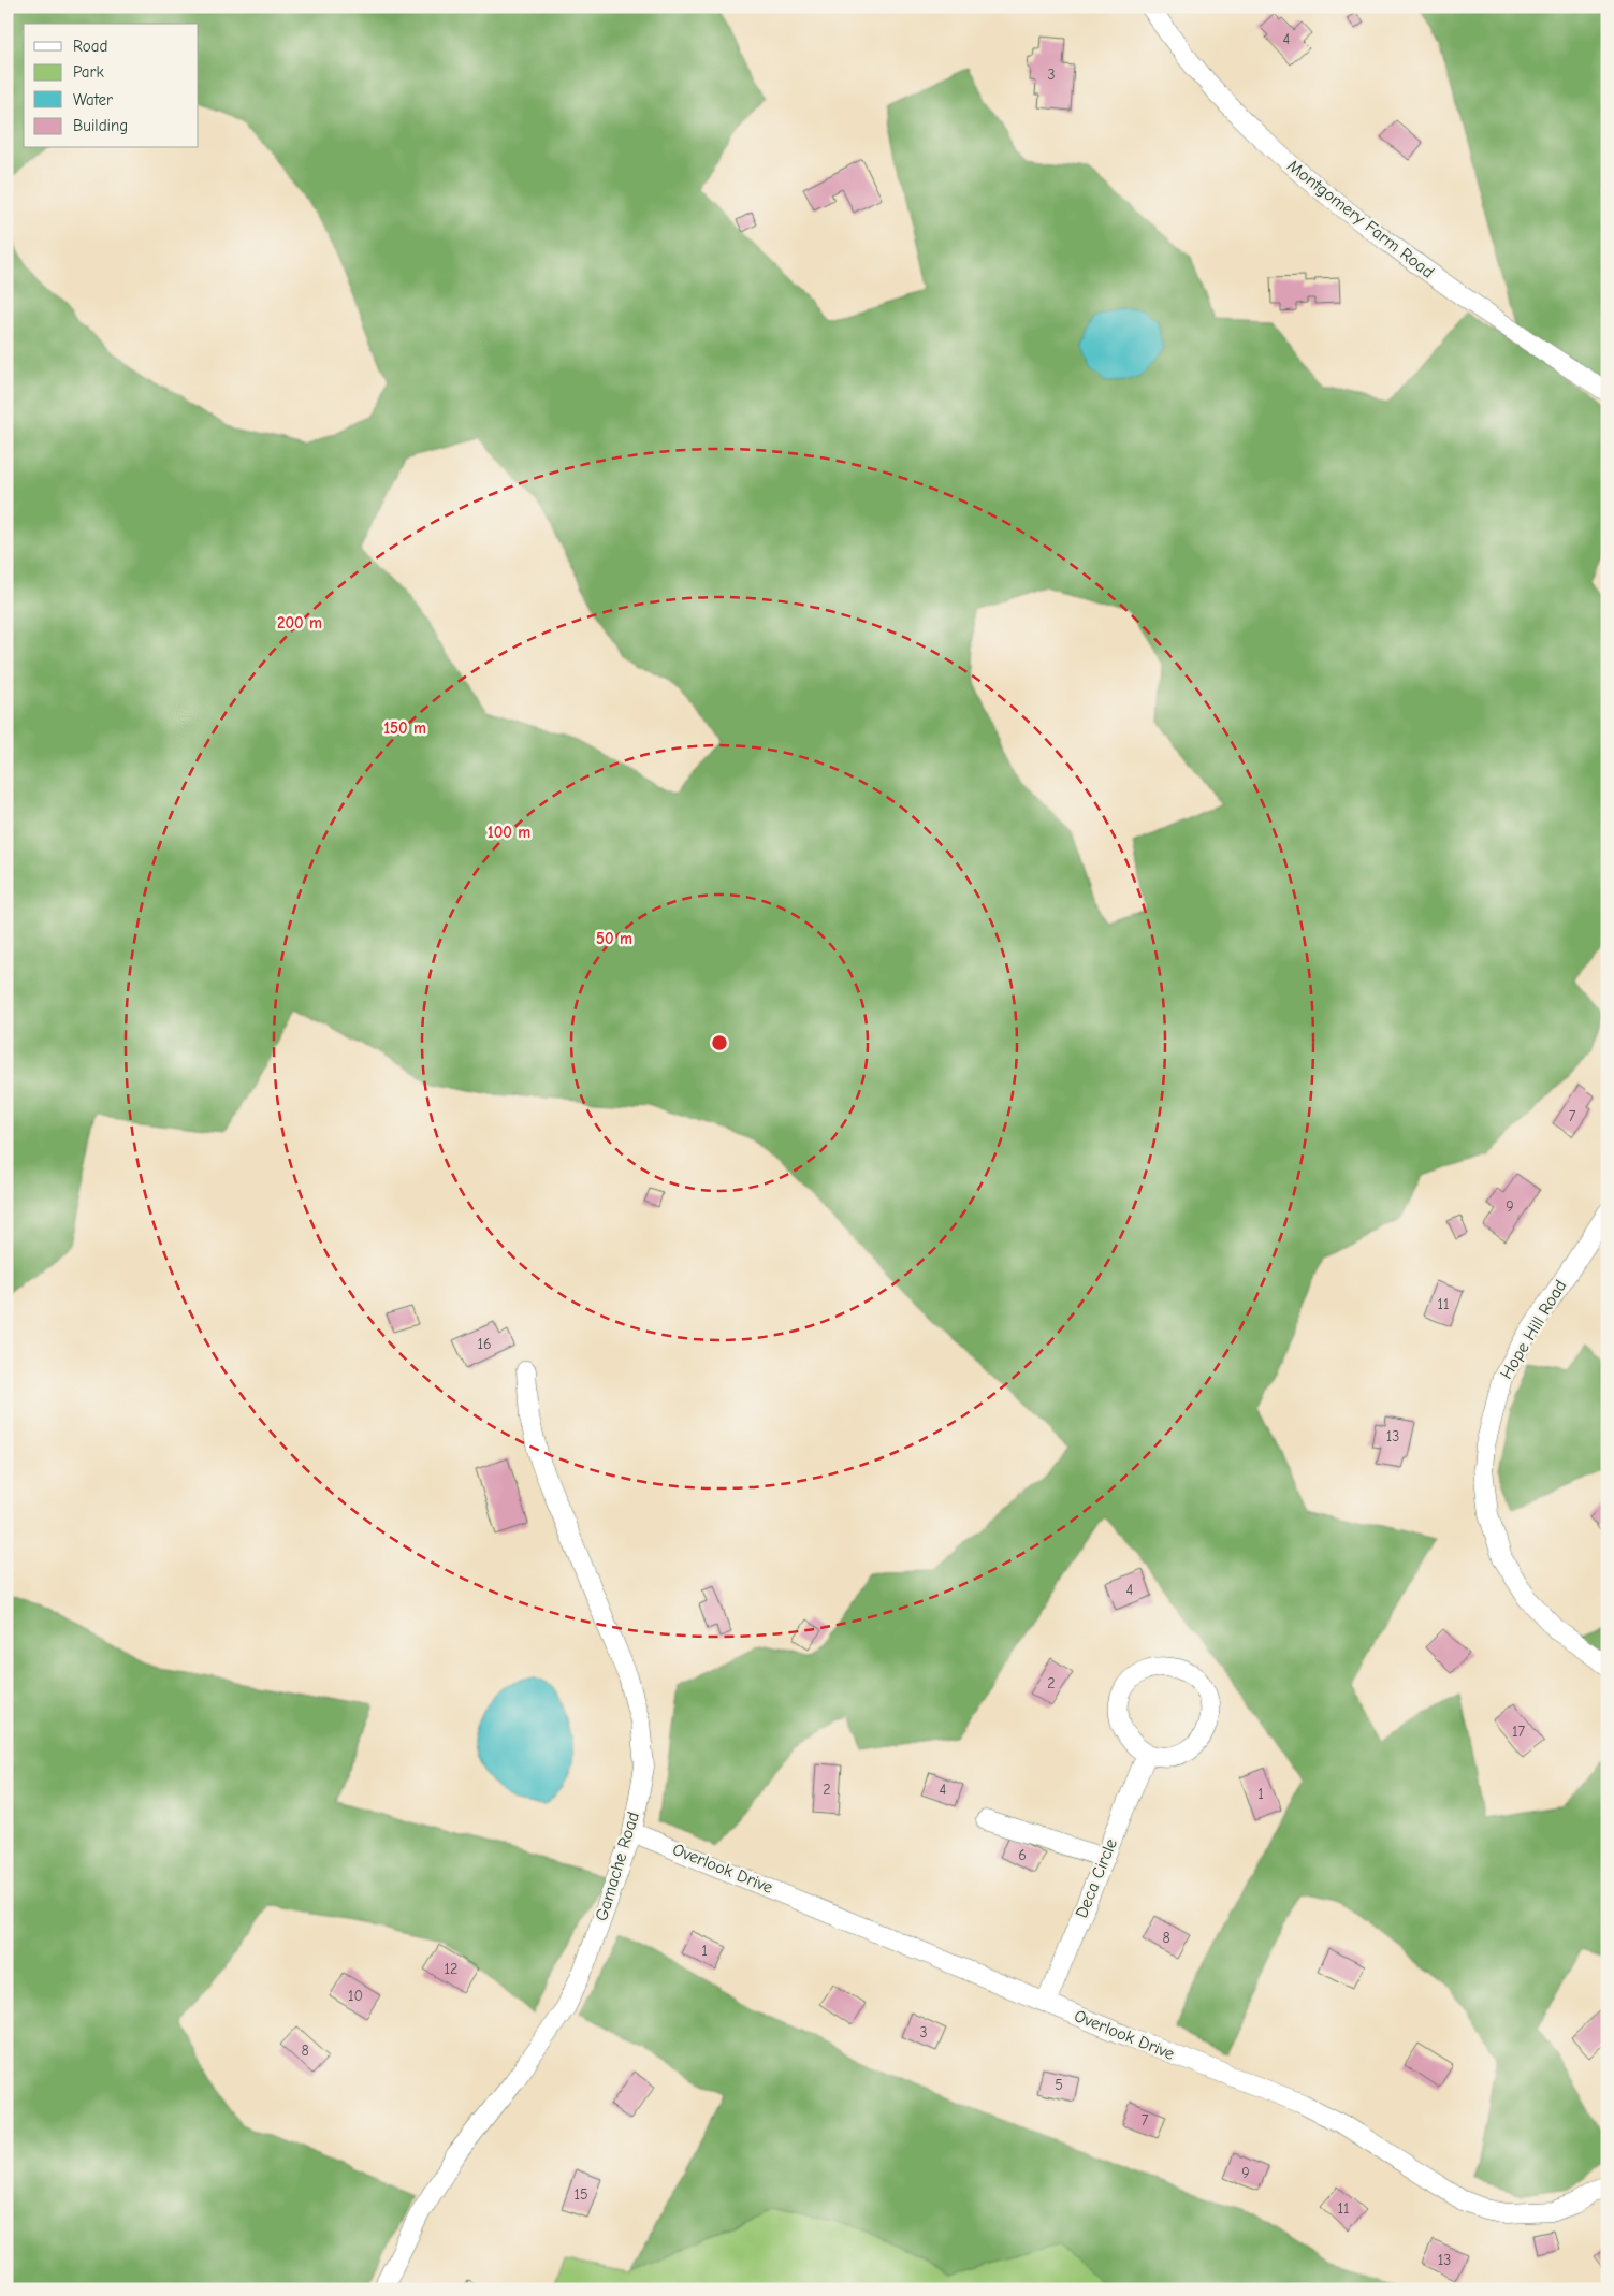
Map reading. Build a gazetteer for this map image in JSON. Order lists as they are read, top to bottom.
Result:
{
  "streets": {
    "street": [
      "Montgomery Farm Road",
      "Hope Hill Road",
      "Gamache Road",
      "Overlook Drive",
      "Deca Circle"
    ]
  },
  "crossings": [
    ["Gamache Road", "Overlook Drive"],
    ["Overlook Drive", "Deca Circle"]
  ],
  "house_numbers": [
    "4",
    "3",
    "7",
    "9",
    "11",
    "16",
    "13",
    "4",
    "2",
    "17",
    "2",
    "4",
    "1",
    "6",
    "8",
    "1",
    "12",
    "10",
    "3",
    "8",
    "5",
    "7",
    "9",
    "15",
    "11",
    "13"
  ],
  "legend": [
    "Road",
    "Park",
    "Water",
    "Building"
  ],
  "rings": [
    "200 m",
    "150 m",
    "100 m",
    "50 m"
  ]
}
